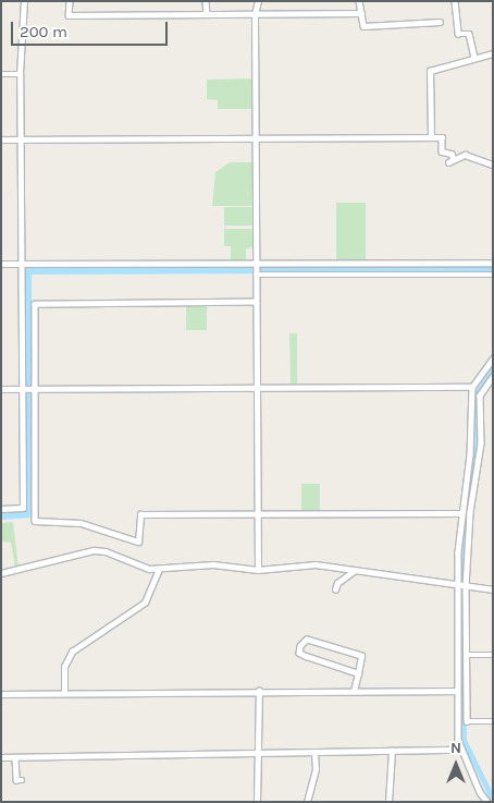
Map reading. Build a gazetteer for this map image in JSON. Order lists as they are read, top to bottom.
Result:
{
  "scale_bar": "200 m",
  "north": "top"
}
